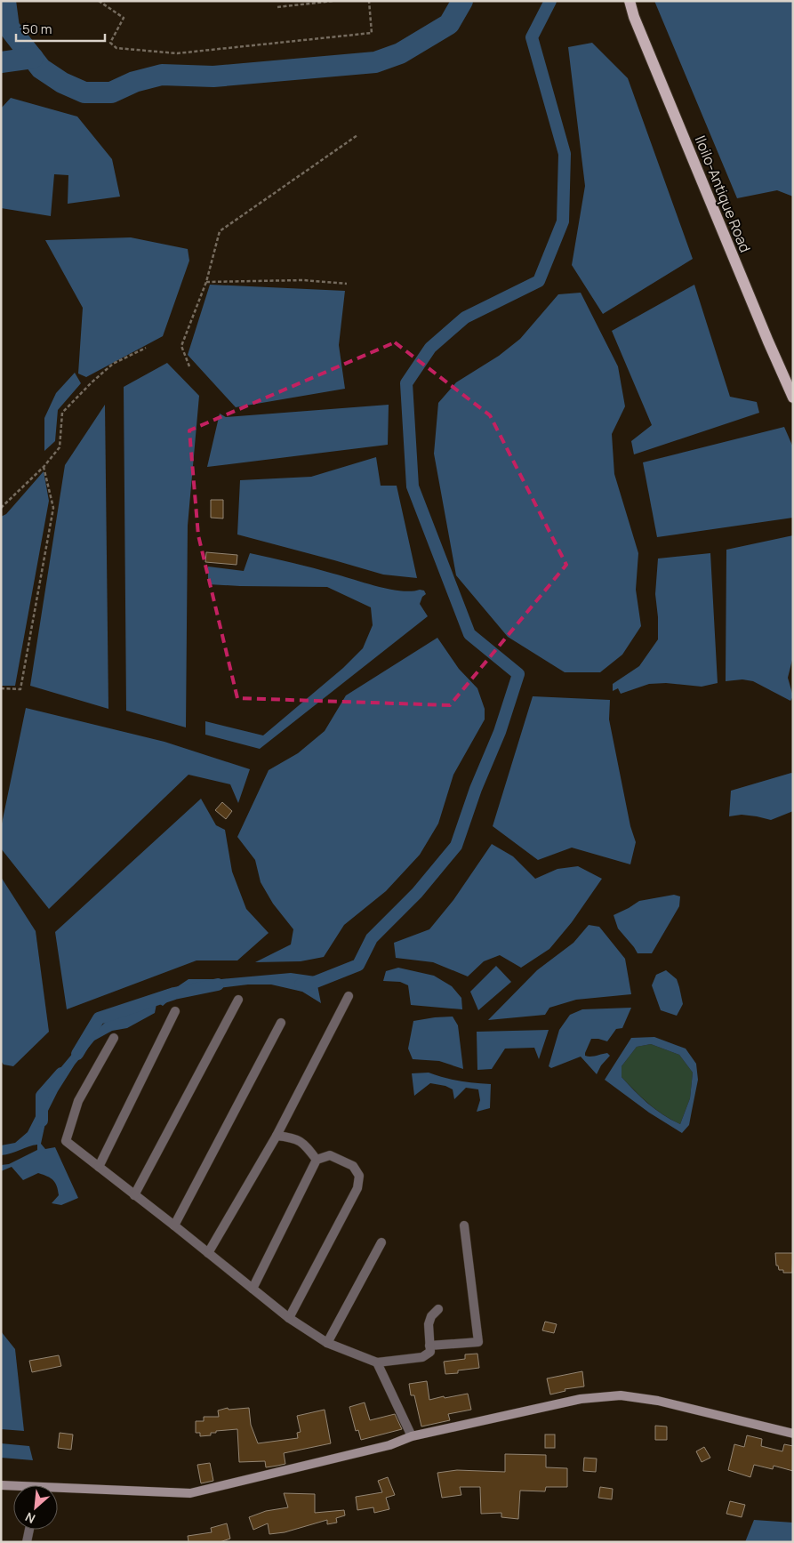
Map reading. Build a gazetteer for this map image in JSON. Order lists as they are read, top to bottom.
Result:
{
  "streets": {
    "main road": ["Iloilo-Antique Road"]
  },
  "scale_bar": "50 m",
  "north": "bottom left"
}
